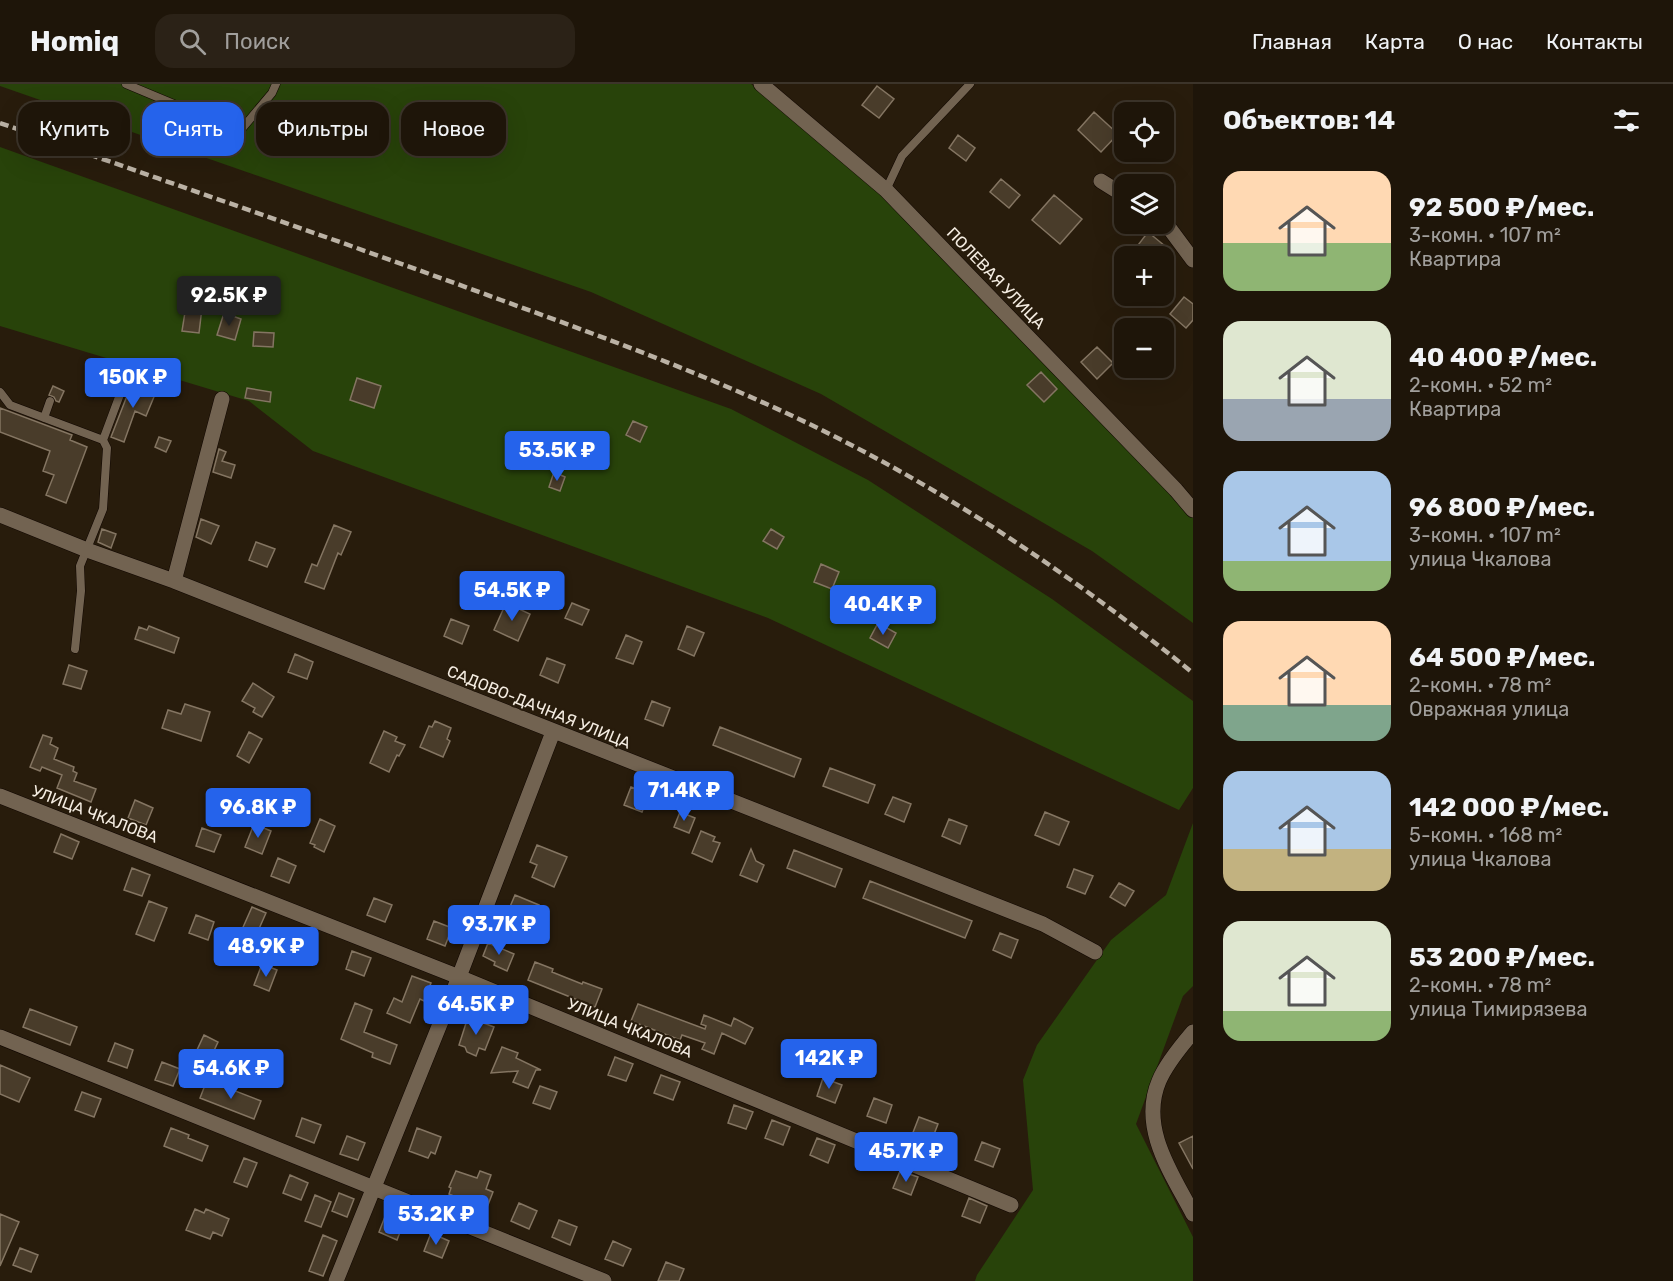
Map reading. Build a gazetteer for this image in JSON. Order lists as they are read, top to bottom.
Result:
{
  "streets": {
    "street": ["ПОЛЕВАЯ УЛИЦА", "САДОВО-ДАЧНАЯ УЛИЦА", "УЛИЦА ЧКАЛОВА"]
  },
  "page": {
    "header": "Homiq",
    "search": "Поиск",
    "nav": [
      "Главная",
      "Карта",
      "О нас",
      "Контакты"
    ],
    "heading": "Объектов: 14",
    "map_buttons": ["+", "−"],
    "chip": [
      "Купить",
      "Снять",
      "Фильтры",
      "Новое"
    ],
    "list": [
      {
        "name": "92 500 ₽/мес.",
        "note": "3-комн. · 107 m² · Квартира"
      },
      {
        "name": "40 400 ₽/мес.",
        "note": "2-комн. · 52 m² · Квартира"
      },
      {
        "name": "96 800 ₽/мес.",
        "note": "3-комн. · 107 m² · улица Чкалова"
      },
      {
        "name": "64 500 ₽/мес.",
        "note": "2-комн. · 78 m² · Овражная улица"
      },
      {
        "name": "142 000 ₽/мес.",
        "note": "5-комн. · 168 m² · улица Чкалова"
      },
      {
        "name": "53 200 ₽/мес.",
        "note": "2-комн. · 78 m² · улица Тимирязева"
      }
    ],
    "price": [
      "92.5K ₽",
      "150K ₽",
      "53.5K ₽",
      "54.5K ₽",
      "40.4K ₽",
      "71.4K ₽",
      "96.8K ₽",
      "93.7K ₽",
      "48.9K ₽",
      "64.5K ₽",
      "142K ₽",
      "54.6K ₽",
      "45.7K ₽",
      "53.2K ₽"
    ]
  }
}
